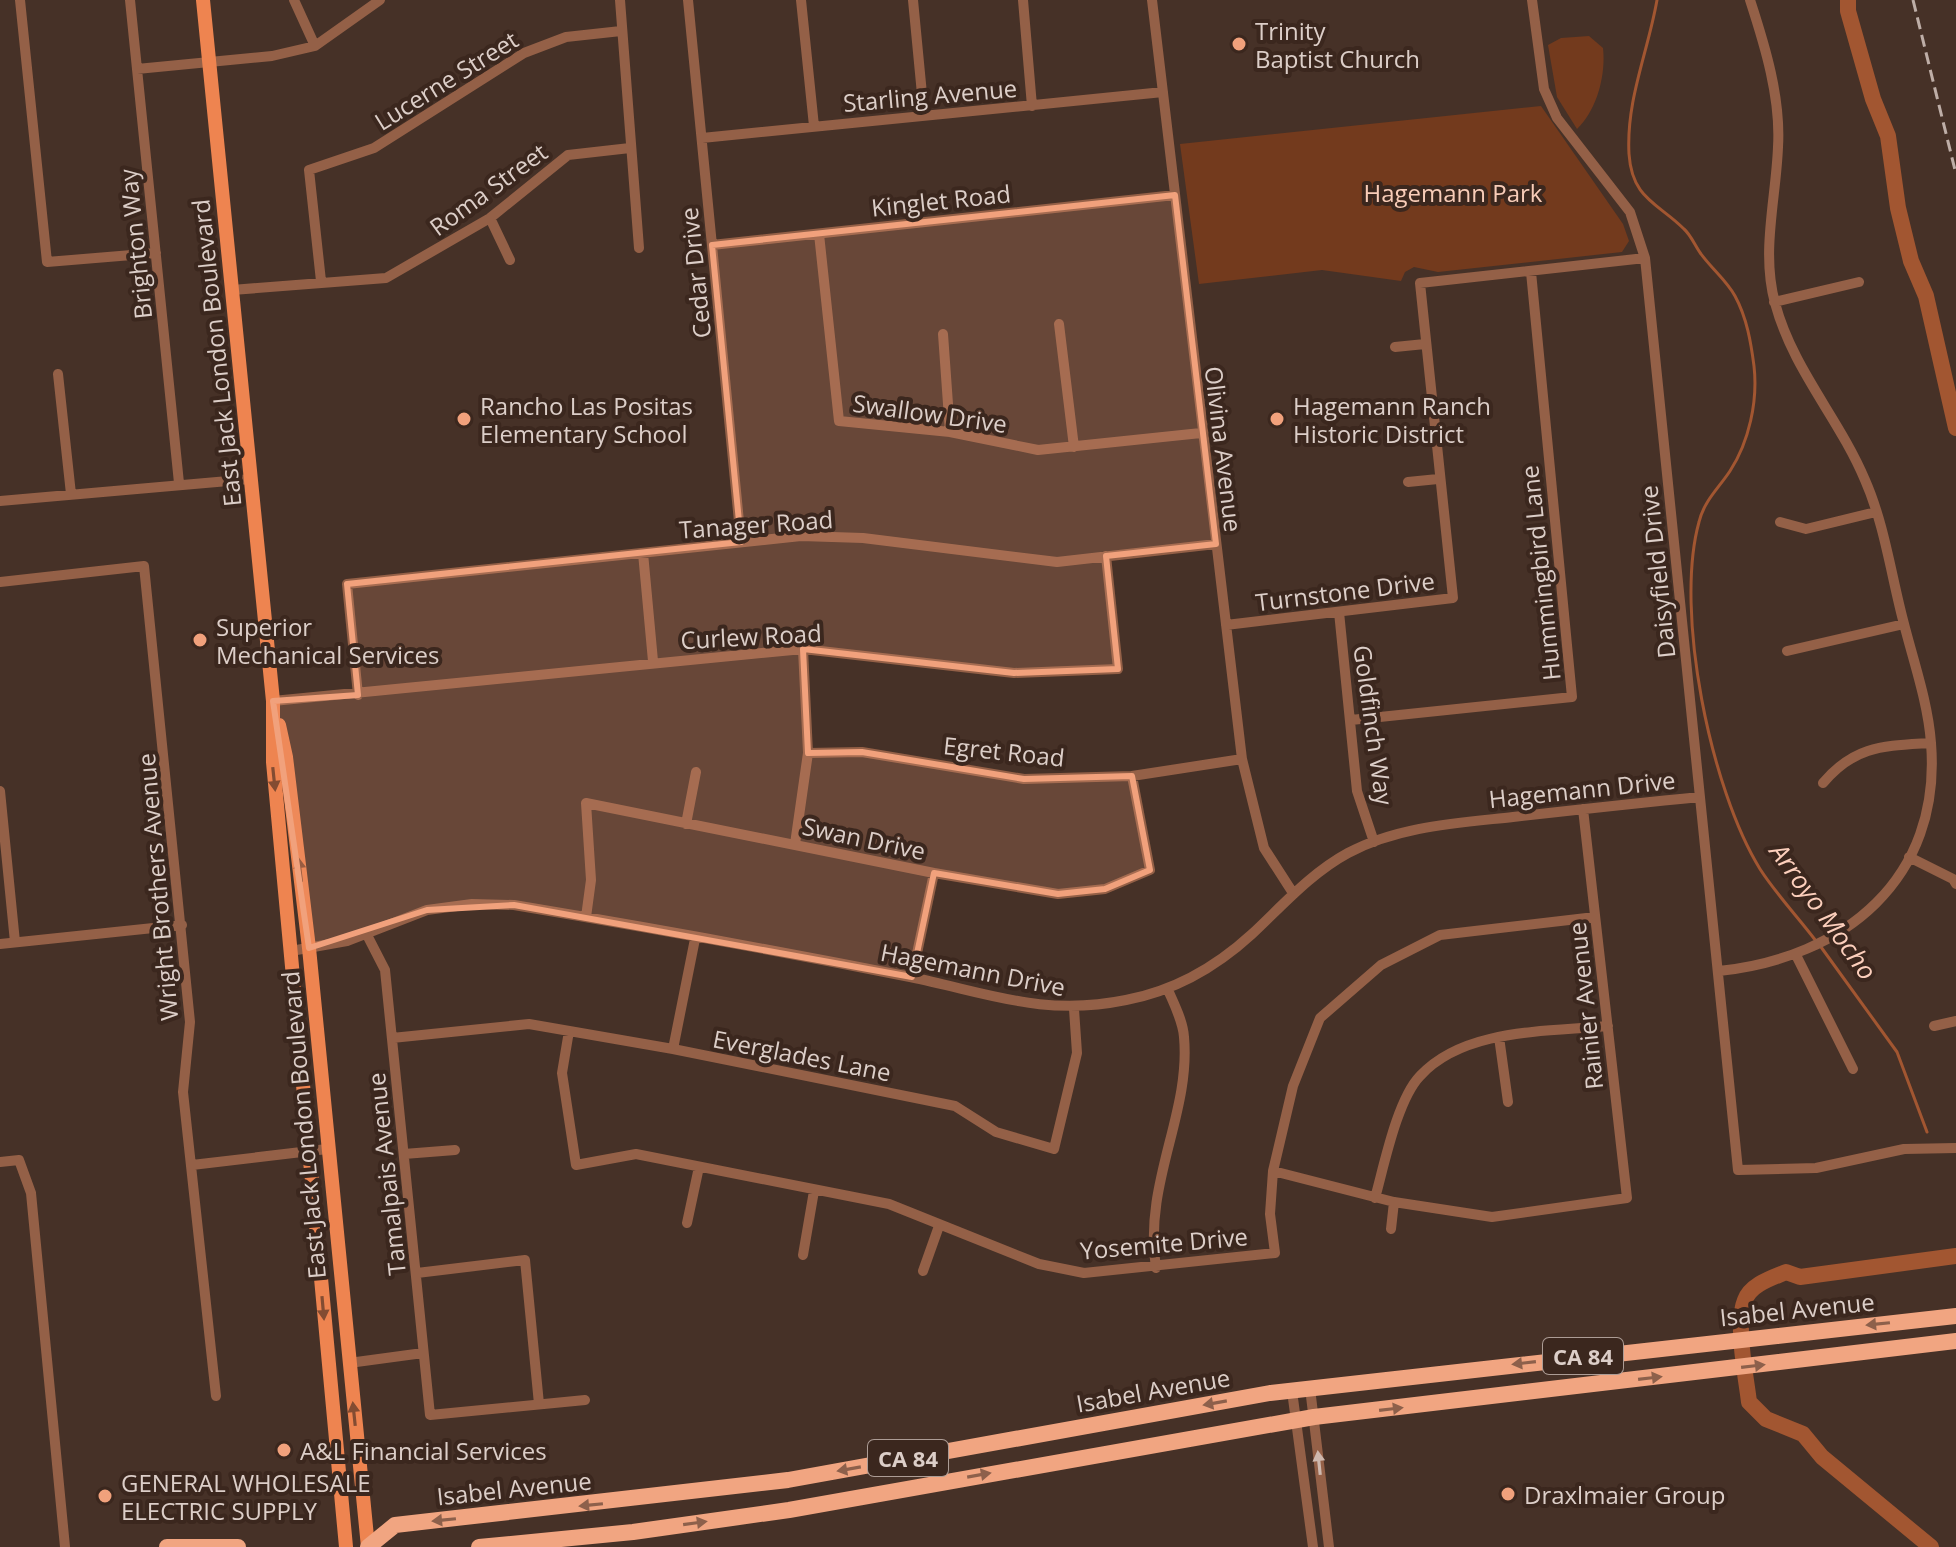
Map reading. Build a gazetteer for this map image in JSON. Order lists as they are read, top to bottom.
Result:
{
  "streets": {
    "highway": ["Isabel Avenue", "CA 84"],
    "main road": ["East Jack London Boulevard"],
    "street": [
      "Lucerne Street",
      "Starling Avenue",
      "Roma Street",
      "Kinglet Road",
      "Brighton Way",
      "Cedar Drive",
      "Swallow Drive",
      "Olivina Avenue",
      "Tanager Road",
      "Daisyfield Drive",
      "Hummingbird Lane",
      "Turnstone Drive",
      "Curlew Road",
      "Goldfinch Way",
      "Egret Road",
      "Hagemann Drive",
      "Swan Drive",
      "Wright Brothers Avenue",
      "Rainier Avenue",
      "Everglades Lane",
      "Tamalpais Avenue",
      "Yosemite Drive"
    ]
  },
  "crossings": [
    ["Lucerne Street", "Roma Street"],
    ["Starling Avenue", "Cedar Drive"],
    ["Starling Avenue", "Olivina Avenue"],
    ["Roma Street", "East Jack London Boulevard"],
    ["Kinglet Road", "Cedar Drive"],
    ["Kinglet Road", "Swallow Drive"],
    ["Kinglet Road", "Olivina Avenue"],
    ["Cedar Drive", "Tanager Road"],
    ["East Jack London Boulevard", "Curlew Road"],
    ["East Jack London Boulevard", "Hagemann Drive"],
    ["East Jack London Boulevard", "Isabel Avenue"],
    ["Swallow Drive", "Olivina Avenue"],
    ["Olivina Avenue", "Tanager Road"],
    ["Olivina Avenue", "Turnstone Drive"],
    ["Olivina Avenue", "Egret Road"],
    ["Olivina Avenue", "Hagemann Drive"],
    ["Tanager Road", "Curlew Road"],
    ["Daisyfield Drive", "Turnstone Drive"],
    ["Daisyfield Drive", "Hagemann Drive"],
    ["Hummingbird Lane", "Turnstone Drive"],
    ["Hummingbird Lane", "Goldfinch Way"],
    ["Turnstone Drive", "Goldfinch Way"],
    ["Goldfinch Way", "Hagemann Drive"],
    ["Egret Road", "Swan Drive"],
    ["Hagemann Drive", "Swan Drive"],
    ["Hagemann Drive", "Rainier Avenue"],
    ["Hagemann Drive", "Everglades Lane"],
    ["Hagemann Drive", "Tamalpais Avenue"],
    ["Rainier Avenue", "Yosemite Drive"],
    ["Everglades Lane", "Tamalpais Avenue"],
    ["Everglades Lane", "Yosemite Drive"]
  ],
  "water": ["Arroyo Mocho"],
  "parks": ["Hagemann Park"],
  "places": [
    "Trinity Baptist Church",
    "Rancho Las Positas Elementary School",
    "Hagemann Ranch Historic District",
    "Superior Mechanical Services",
    "A&L Financial Services",
    "Draxlmaier Group",
    "GENERAL WHOLESALE ELECTRIC SUPPLY"
  ]
}
